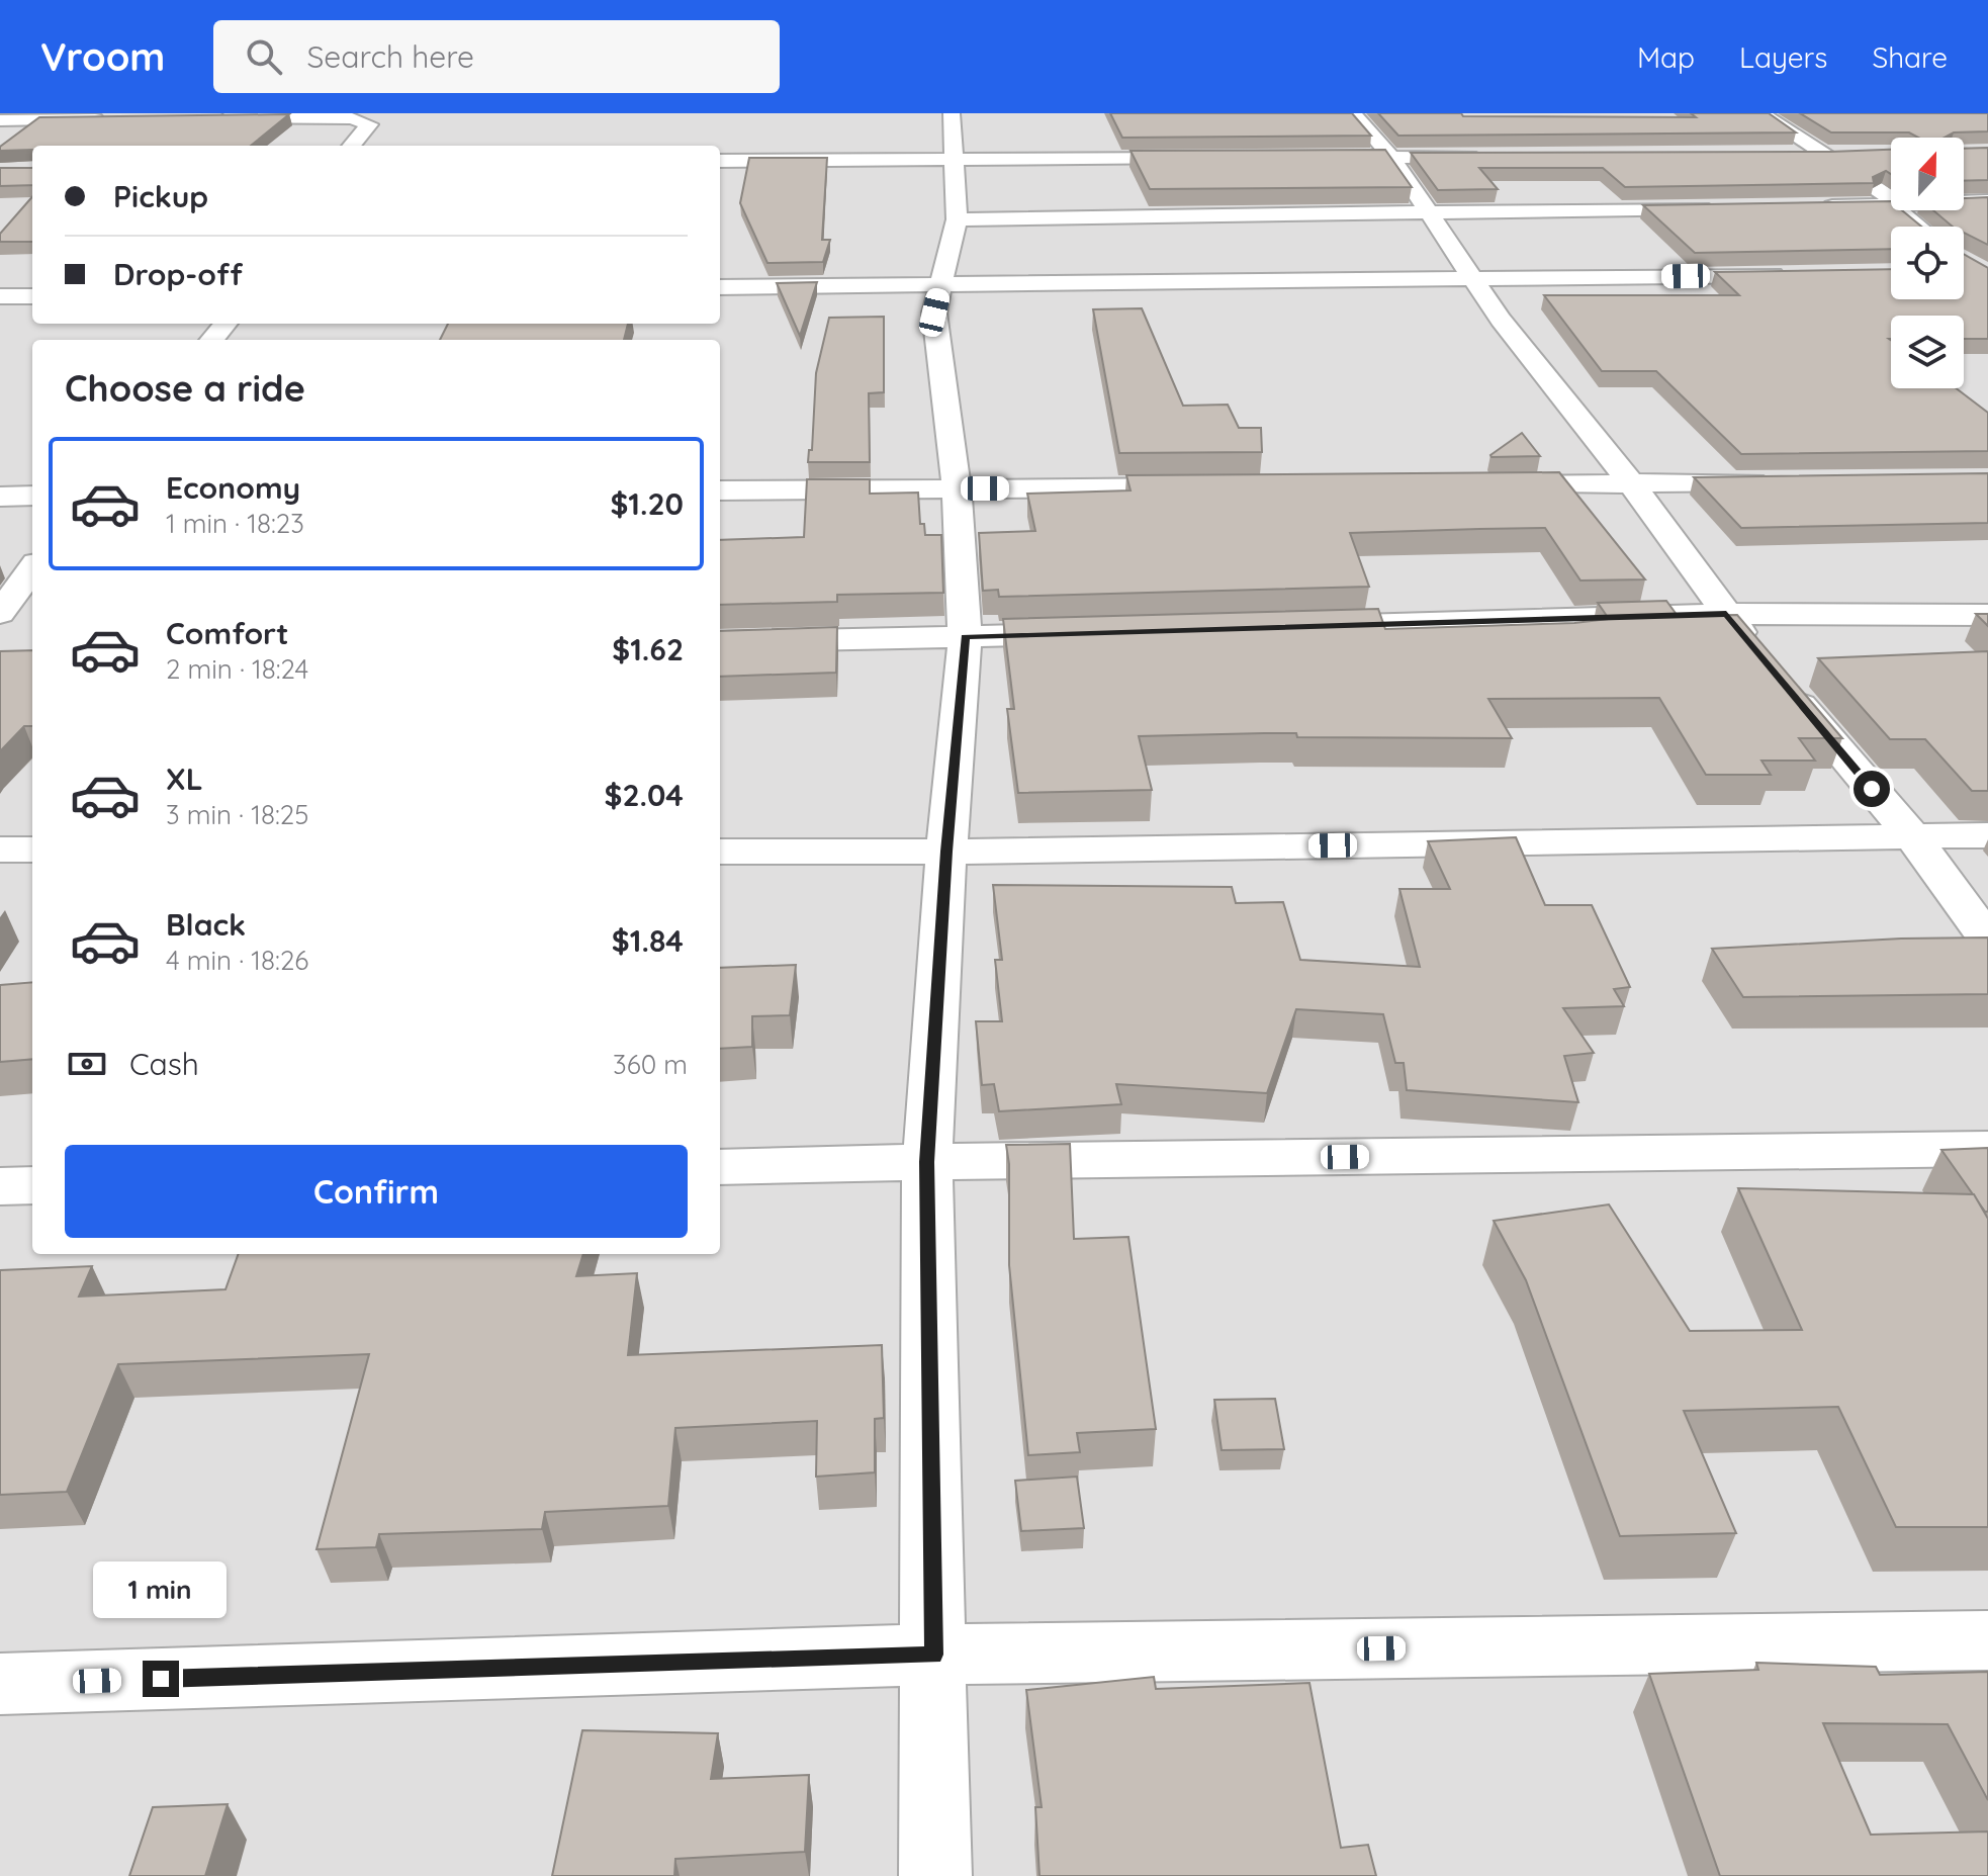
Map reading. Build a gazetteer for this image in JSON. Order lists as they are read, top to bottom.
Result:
{
  "north": "top",
  "page": {
    "header": "Vroom",
    "search": "Search here",
    "nav": ["Map", "Layers", "Share"],
    "banner": ["Pickup", "Drop-off"],
    "heading": "Choose a ride",
    "list": [
      {
        "name": "Economy",
        "note": "1 min · 18:23",
        "value": "$1.20"
      },
      {
        "name": "Comfort",
        "note": "2 min · 18:24",
        "value": "$1.62"
      },
      {
        "name": "XL",
        "note": "3 min · 18:25",
        "value": "$2.04"
      },
      {
        "name": "Black",
        "note": "4 min · 18:26",
        "value": "$1.84"
      }
    ],
    "pay": ["Cash", "360 m"],
    "buttons": "Confirm",
    "bubble": "1 min"
  }
}
